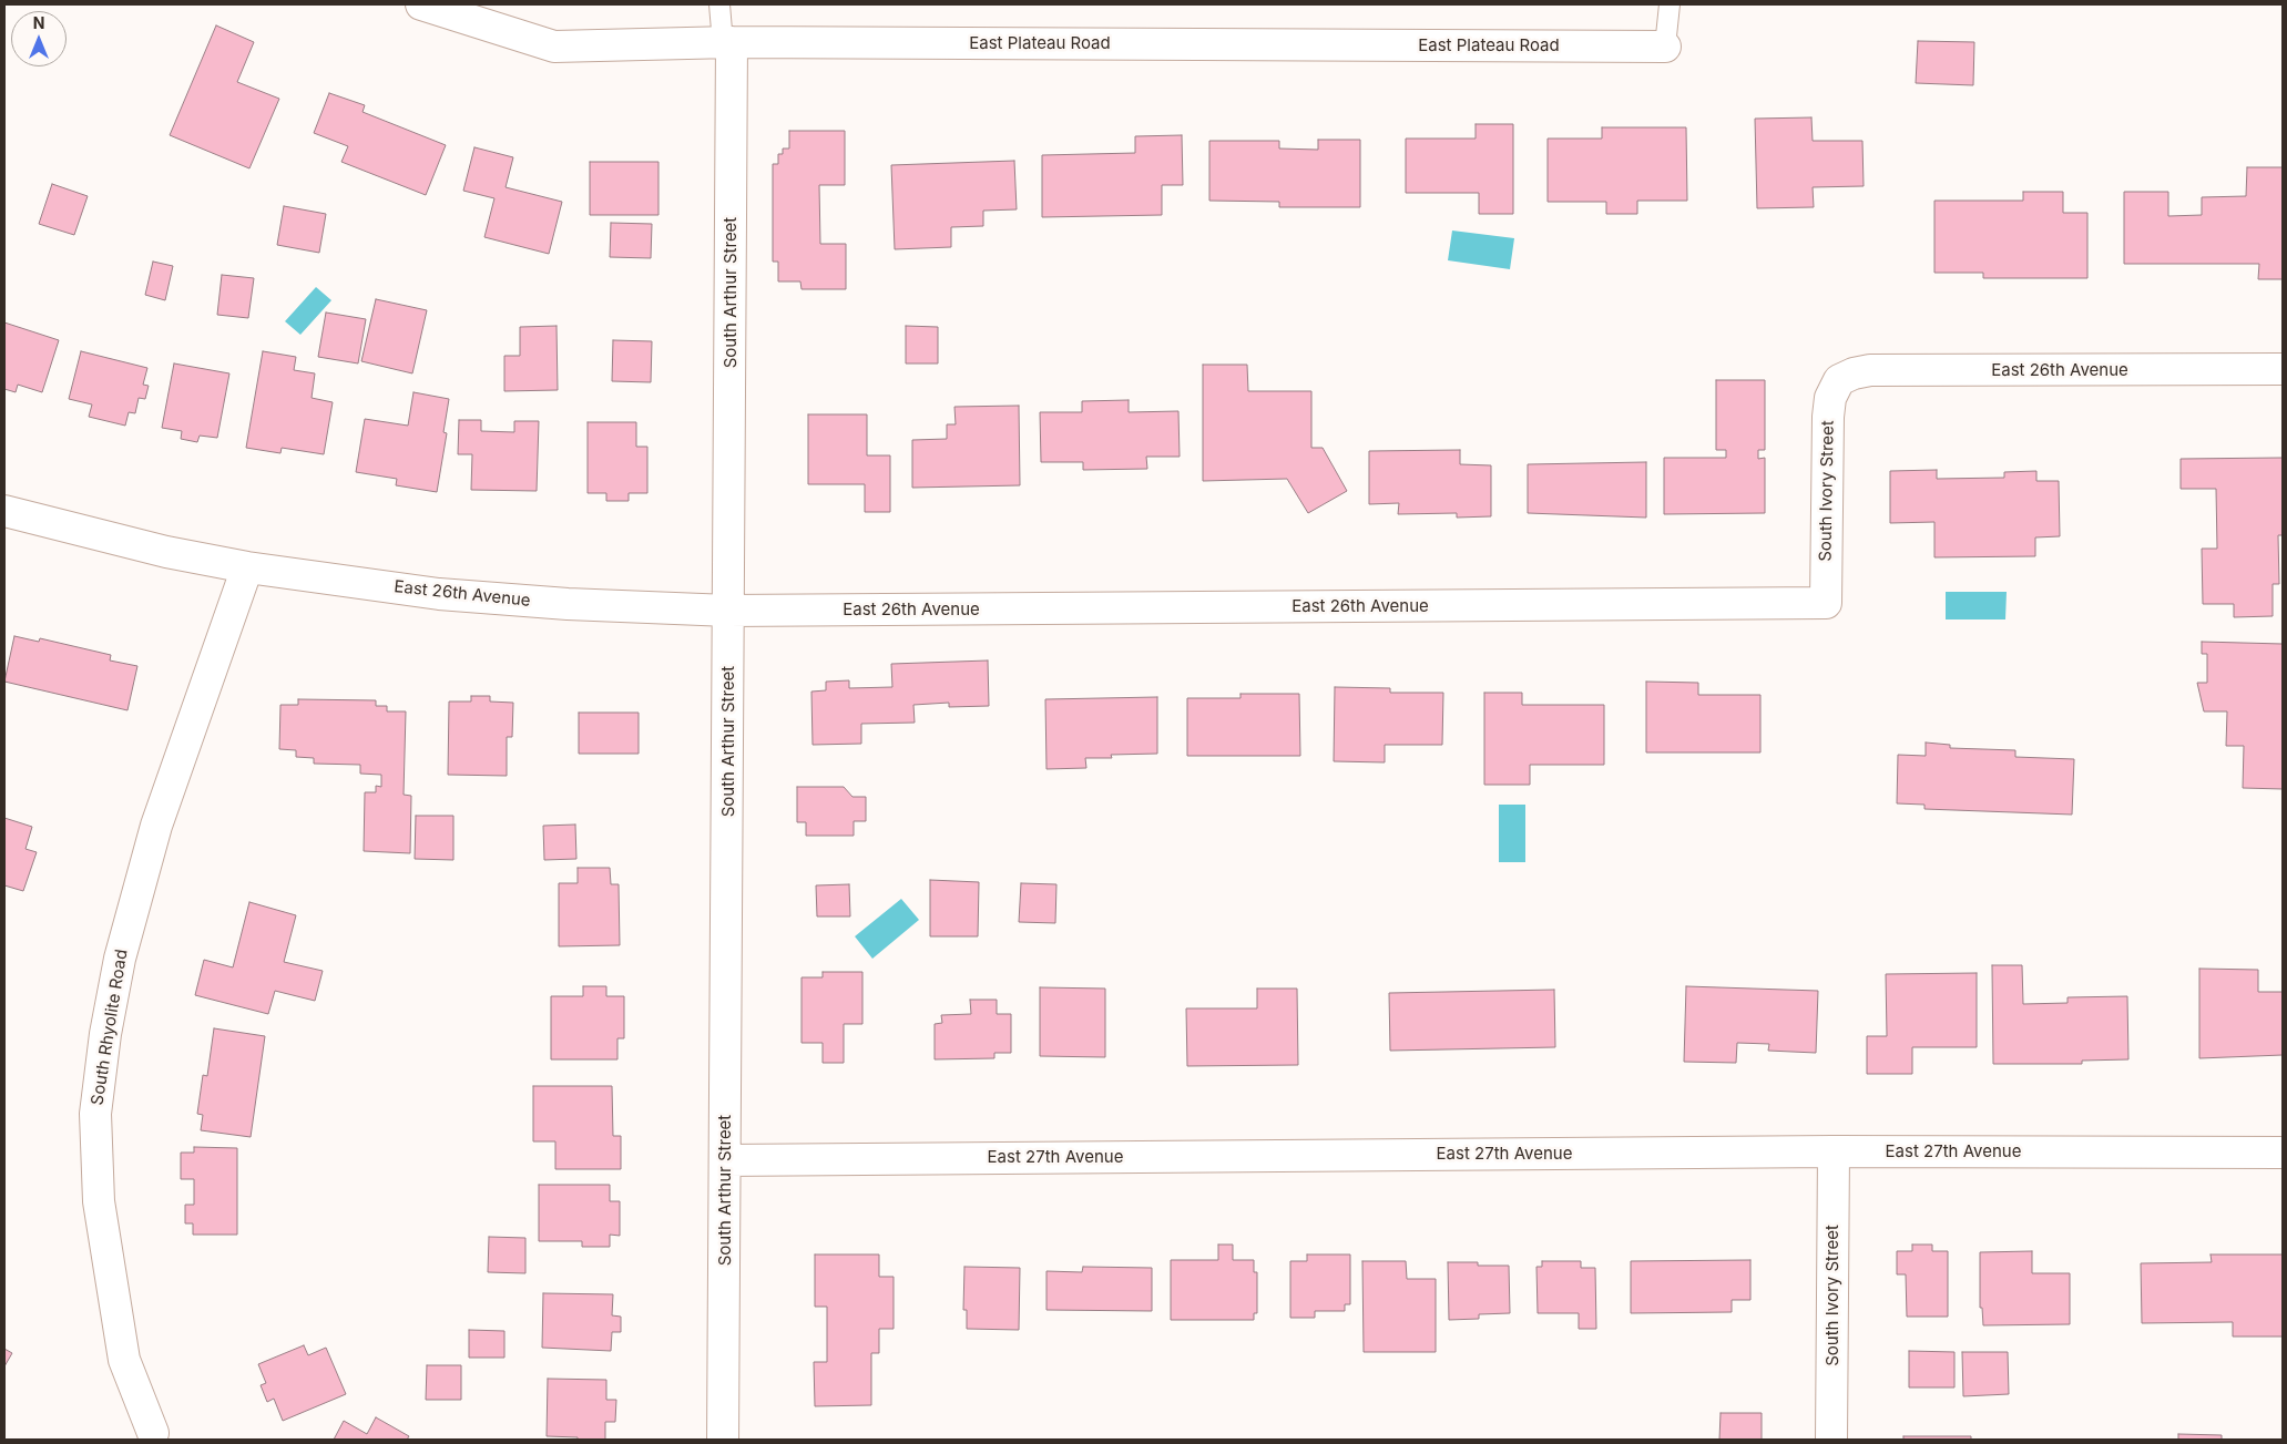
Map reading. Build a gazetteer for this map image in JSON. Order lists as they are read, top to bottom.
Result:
{
  "streets": {
    "street": [
      "East Plateau Road",
      "South Arthur Street",
      "East 26th Avenue",
      "South Ivory Street",
      "South Rhyolite Road",
      "East 27th Avenue"
    ]
  },
  "crossings": [
    ["East Plateau Road", "South Arthur Street"],
    ["South Arthur Street", "East 26th Avenue"],
    ["South Arthur Street", "East 27th Avenue"],
    ["East 26th Avenue", "South Ivory Street"],
    ["East 26th Avenue", "South Rhyolite Road"],
    ["South Ivory Street", "East 27th Avenue"]
  ],
  "north": "top"
}
